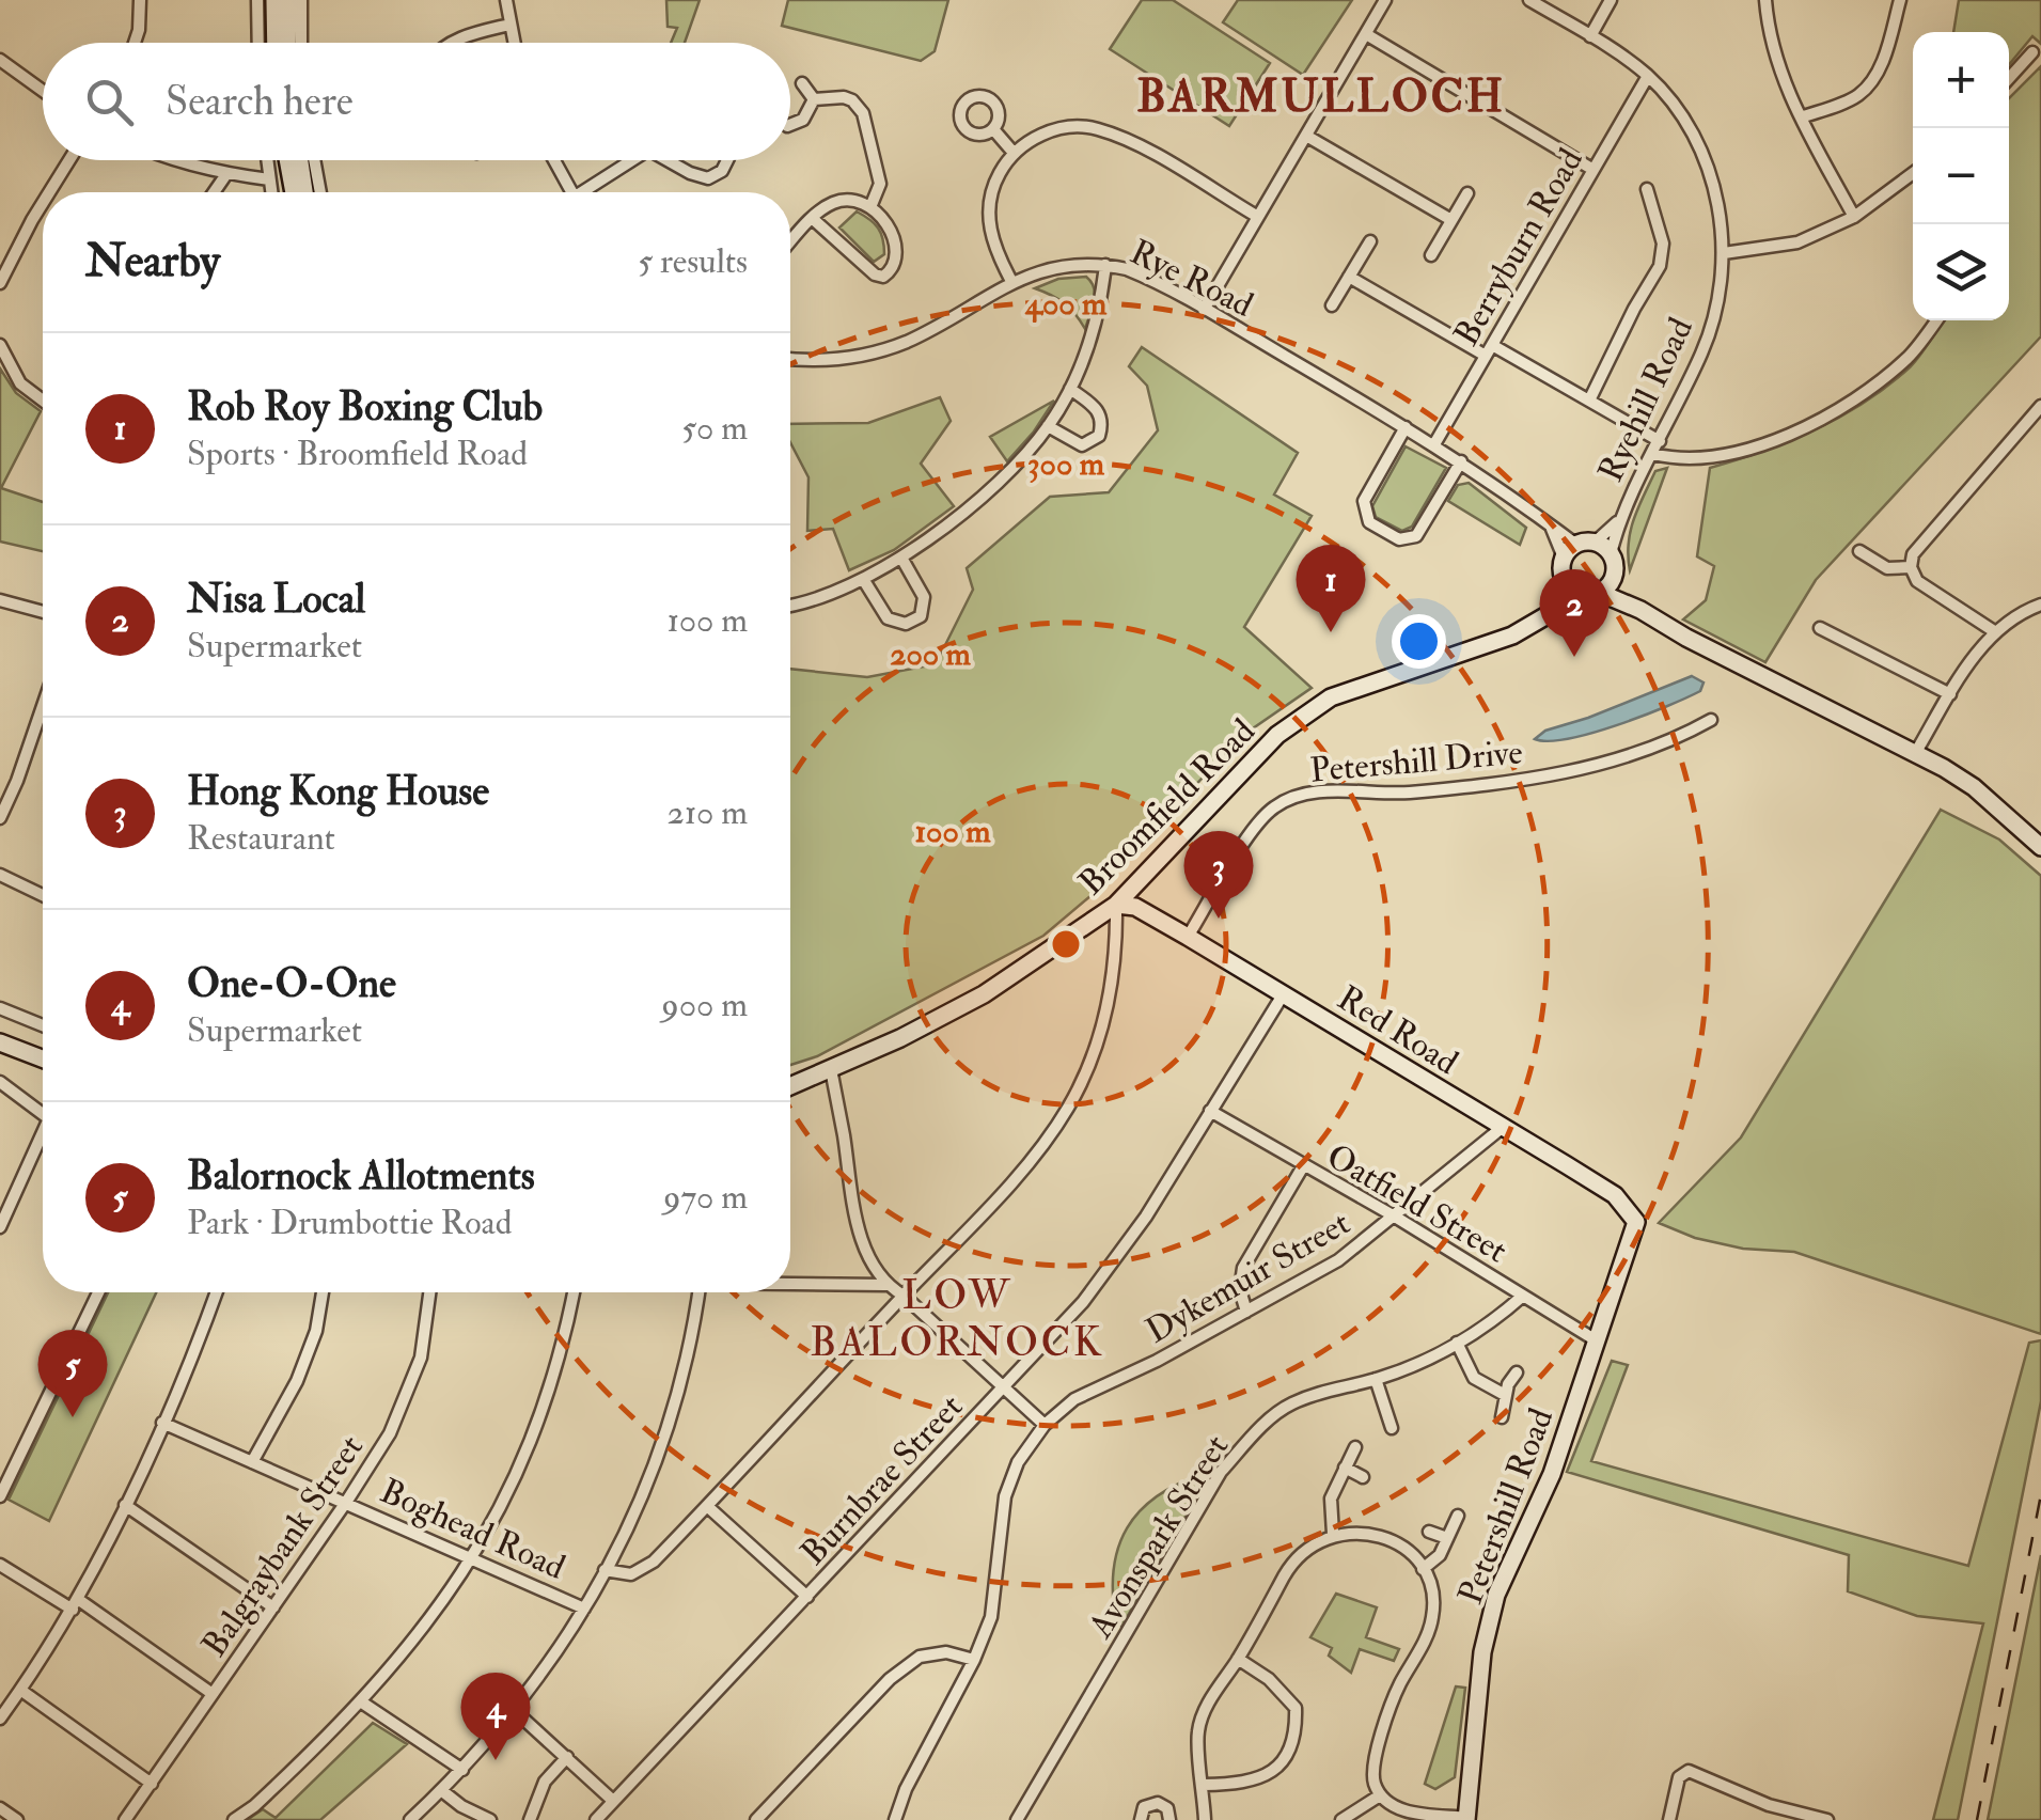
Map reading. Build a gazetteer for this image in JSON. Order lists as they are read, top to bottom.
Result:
{
  "streets": {
    "street": [
      "Berryburn Road",
      "Rye Road",
      "Ryehill Road",
      "Petershill Drive",
      "Broomfield Road",
      "Red Road",
      "Oatfield Street",
      "Dykemuir Street",
      "Burnbrae Street",
      "Petershill Road",
      "Boghead Road",
      "Avonspark Street",
      "Balgraybank Street"
    ]
  },
  "crossings": [
    ["Berryburn Road", "Rye Road"],
    ["Berryburn Road", "Ryehill Road"],
    ["Rye Road", "Ryehill Road"],
    ["Rye Road", "Broomfield Road"],
    ["Ryehill Road", "Broomfield Road"],
    ["Petershill Drive", "Red Road"],
    ["Broomfield Road", "Red Road"],
    ["Red Road", "Dykemuir Street"],
    ["Red Road", "Burnbrae Street"],
    ["Red Road", "Petershill Road"],
    ["Oatfield Street", "Dykemuir Street"],
    ["Oatfield Street", "Burnbrae Street"],
    ["Oatfield Street", "Petershill Road"],
    ["Oatfield Street", "Avonspark Street"],
    ["Boghead Road", "Balgraybank Street"]
  ],
  "districts": ["BARMULLOCH", "LOW BALORNOCK"],
  "page": {
    "map_buttons": ["+", "−"],
    "search": "Search here",
    "heading": ["Nearby", "5 results"],
    "list": [
      {
        "mark": "1",
        "name": "Rob Roy Boxing Club",
        "note": "Sports · Broomfield Road",
        "value": "50 m"
      },
      {
        "mark": "2",
        "name": "Nisa Local",
        "note": "Supermarket",
        "value": "100 m"
      },
      {
        "mark": "3",
        "name": "Hong Kong House",
        "note": "Restaurant",
        "value": "210 m"
      },
      {
        "mark": "4",
        "name": "One-O-One",
        "note": "Supermarket",
        "value": "900 m"
      },
      {
        "mark": "5",
        "name": "Balornock Allotments",
        "note": "Park · Drumbottie Road",
        "value": "970 m"
      }
    ],
    "pins": [
      "1",
      "2",
      "3",
      "5",
      "4"
    ]
  },
  "rings": [
    "400 m",
    "300 m",
    "200 m",
    "100 m"
  ]
}
